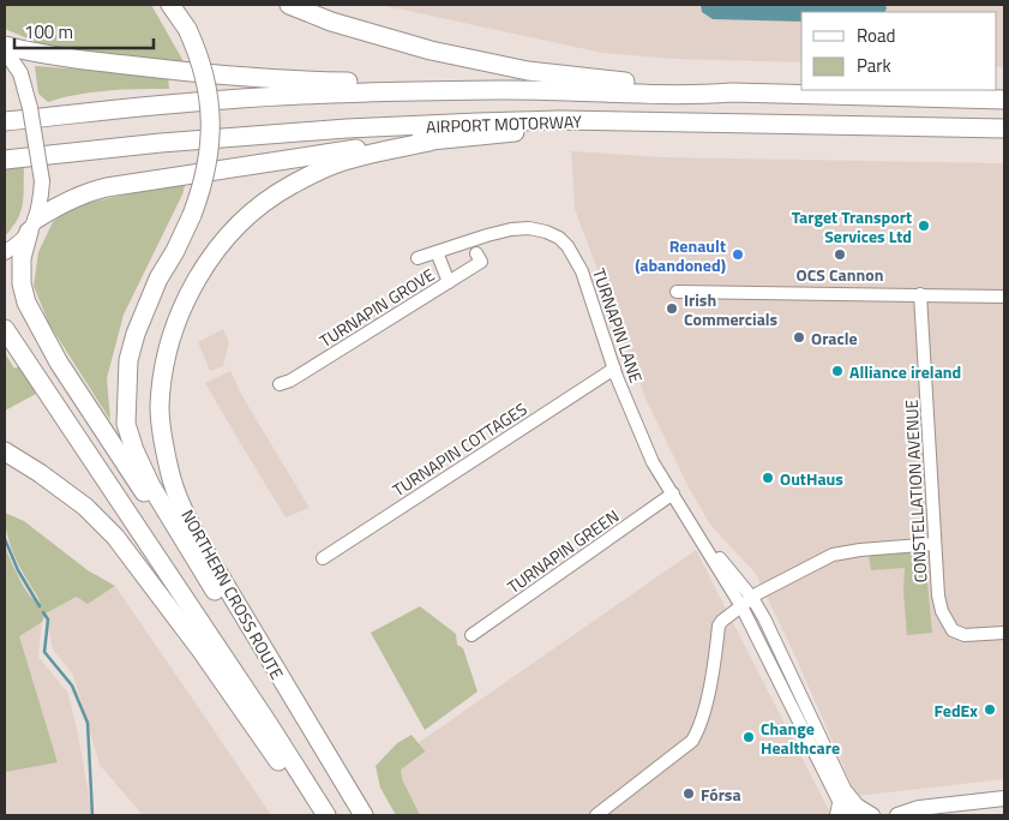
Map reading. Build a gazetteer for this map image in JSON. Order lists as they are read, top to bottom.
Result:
{
  "streets": {
    "highway": ["AIRPORT MOTORWAY", "NORTHERN CROSS ROUTE"],
    "street": [
      "TURNAPIN GROVE",
      "TURNAPIN LANE",
      "TURNAPIN COTTAGES",
      "CONSTELLATION AVENUE",
      "TURNAPIN GREEN"
    ]
  },
  "crossings": [
    ["TURNAPIN LANE", "TURNAPIN COTTAGES"],
    ["TURNAPIN LANE", "TURNAPIN GREEN"]
  ],
  "places": [
    "Target Transport Services Ltd",
    "Renault (abandoned)",
    "OCS Cannon",
    "Irish Commercials",
    "Oracle",
    "Alliance ireland",
    "OutHaus",
    "FedEx",
    "Change Healthcare",
    "Fórsa"
  ],
  "legend": ["Road", "Park"],
  "scale_bar": "100 m"
}
